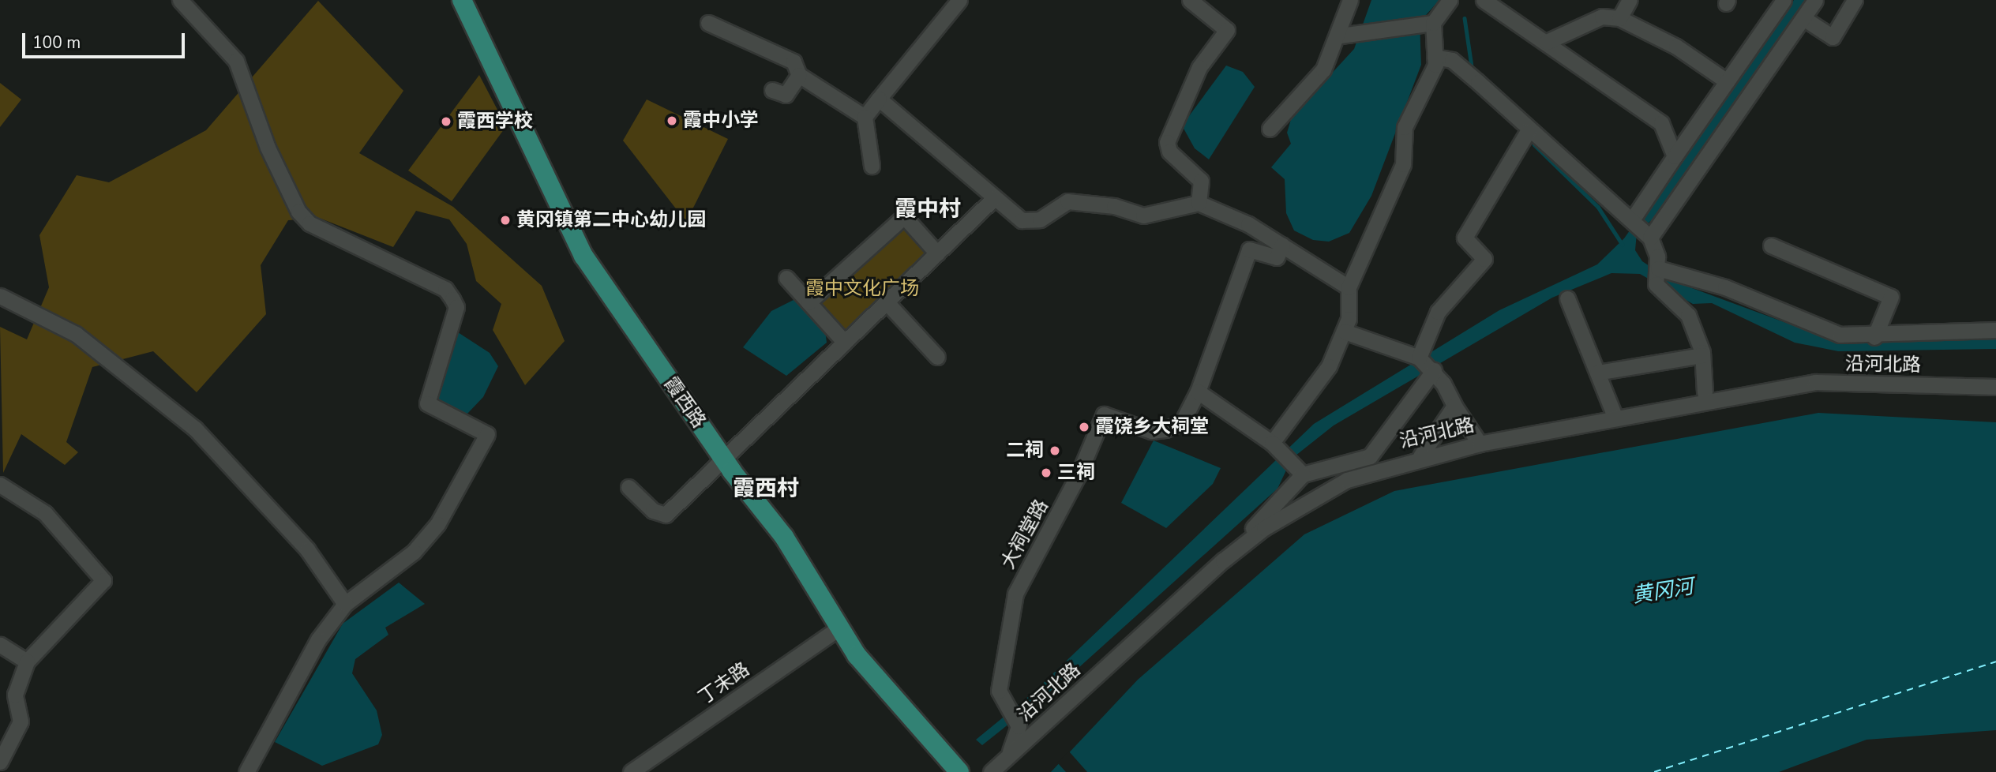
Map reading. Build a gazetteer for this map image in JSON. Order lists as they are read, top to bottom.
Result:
{
  "streets": {
    "main road": ["霞西路"],
    "street": ["沿河北路", "大祠堂路", "丁未路"]
  },
  "crossings": [
    ["沿河北路", "大祠堂路"],
    ["霞西路", "丁未路"]
  ],
  "districts": ["霞中村", "霞西村"],
  "water": ["黄冈河"],
  "parks": ["霞中文化广场"],
  "places": [
    "霞中小学",
    "霞西学校",
    "黄冈镇第二中心幼儿园",
    "霞饶乡大祠堂",
    "二祠",
    "三祠"
  ],
  "scale_bar": "100 m"
}
